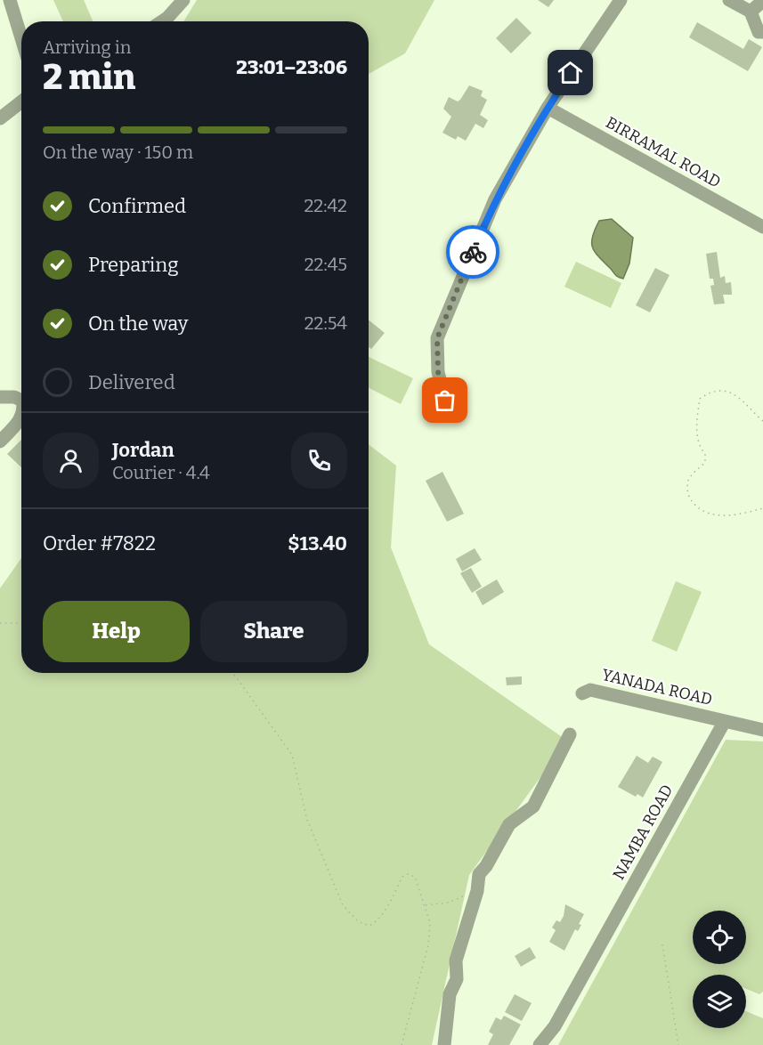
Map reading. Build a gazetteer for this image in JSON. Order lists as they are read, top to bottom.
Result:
{
  "streets": {
    "street": ["BIRRAMAL ROAD", "YANADA ROAD", "NAMBA ROAD"]
  },
  "crossings": [
    ["YANADA ROAD", "NAMBA ROAD"]
  ],
  "page": {
    "heading": ["2 min", "Arriving in", "23:01–23:06"],
    "panel": [
      "Jordan",
      "Courier · 4.4",
      "Order #7822",
      "$13.40"
    ],
    "bar": "On the way · 150 m",
    "list": [
      ["Confirmed", "22:42"],
      ["Preparing", "22:45"],
      ["On the way", "22:54"],
      "Delivered"
    ],
    "buttons": ["Help", "Share"]
  }
}
